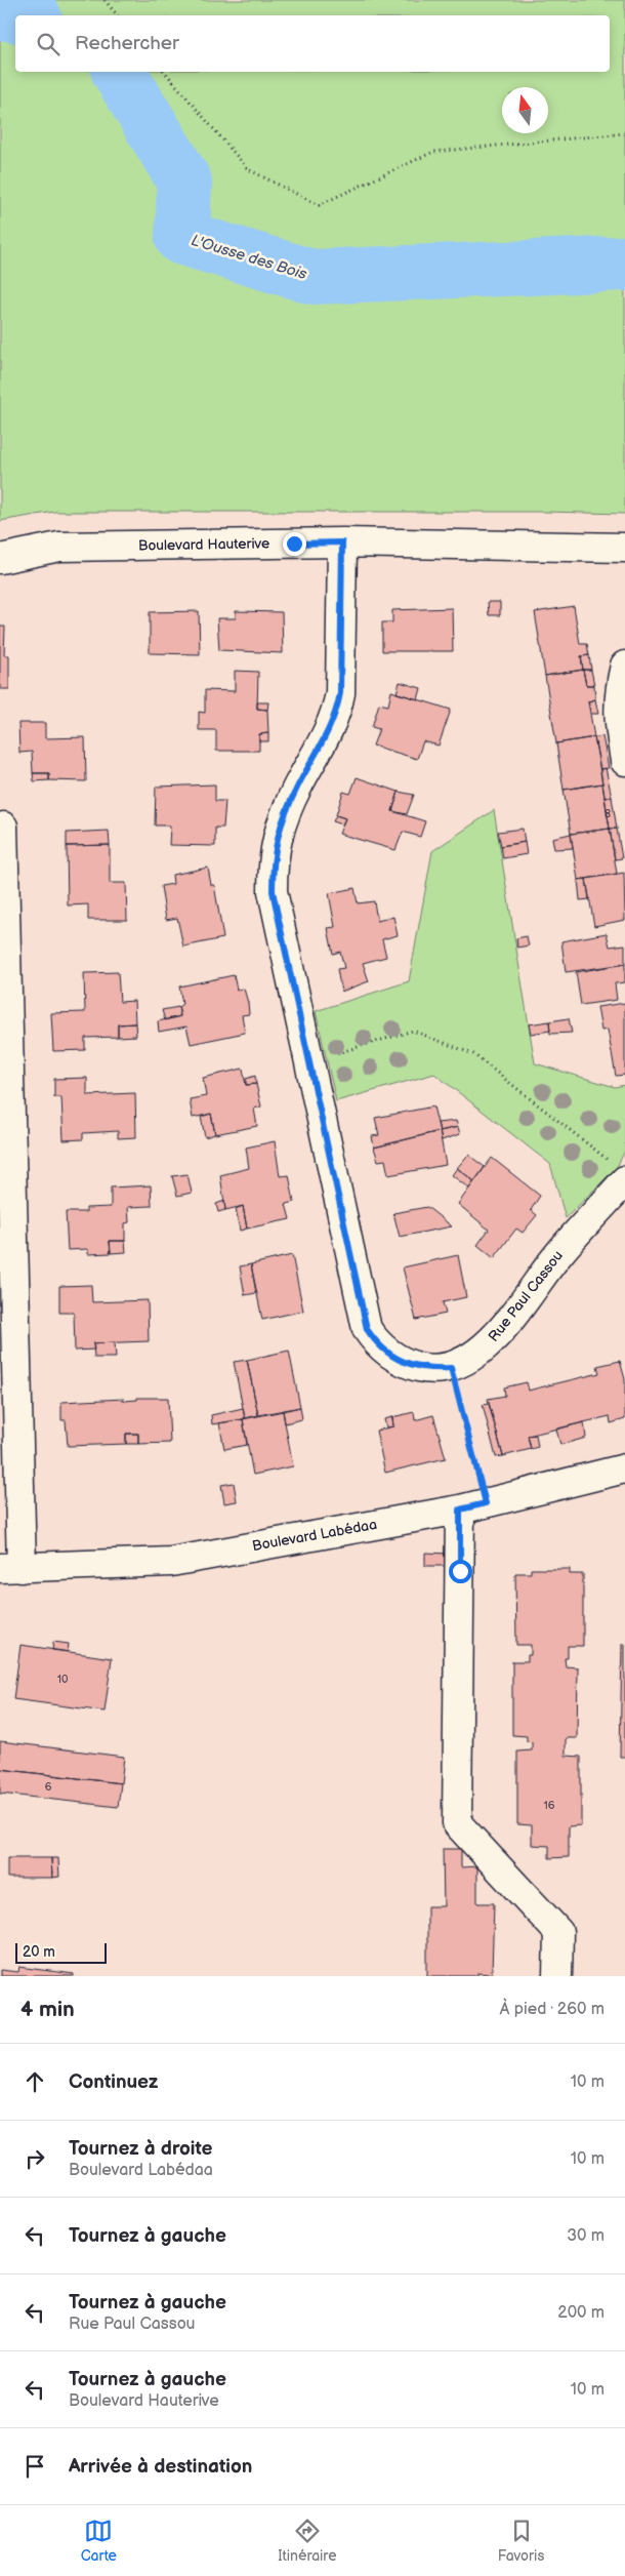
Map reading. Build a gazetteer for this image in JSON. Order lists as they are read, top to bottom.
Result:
{
  "streets": {
    "street": ["Boulevard Hauterive", "Rue Paul Cassou", "Boulevard Labédaa"]
  },
  "crossings": [
    ["Boulevard Hauterive", "Rue Paul Cassou"]
  ],
  "water": ["L'Ousse des Bois"],
  "house_numbers": [
    "8",
    "10",
    "6",
    "16"
  ],
  "scale_bar": "20 m",
  "north": "top",
  "page": {
    "search": "Rechercher",
    "scale": "20 m",
    "heading": ["4 min", "À pied · 260 m"],
    "list": [
      ["Continuez", "10 m"],
      ["Tournez à droite", "Boulevard Labédaa", "10 m"],
      ["Tournez à gauche", "30 m"],
      ["Tournez à gauche", "Rue Paul Cassou", "200 m"],
      ["Tournez à gauche", "Boulevard Hauterive", "10 m"],
      "Arrivée à destination"
    ],
    "nav": ["Carte", "Itinéraire", "Favoris"]
  }
}
